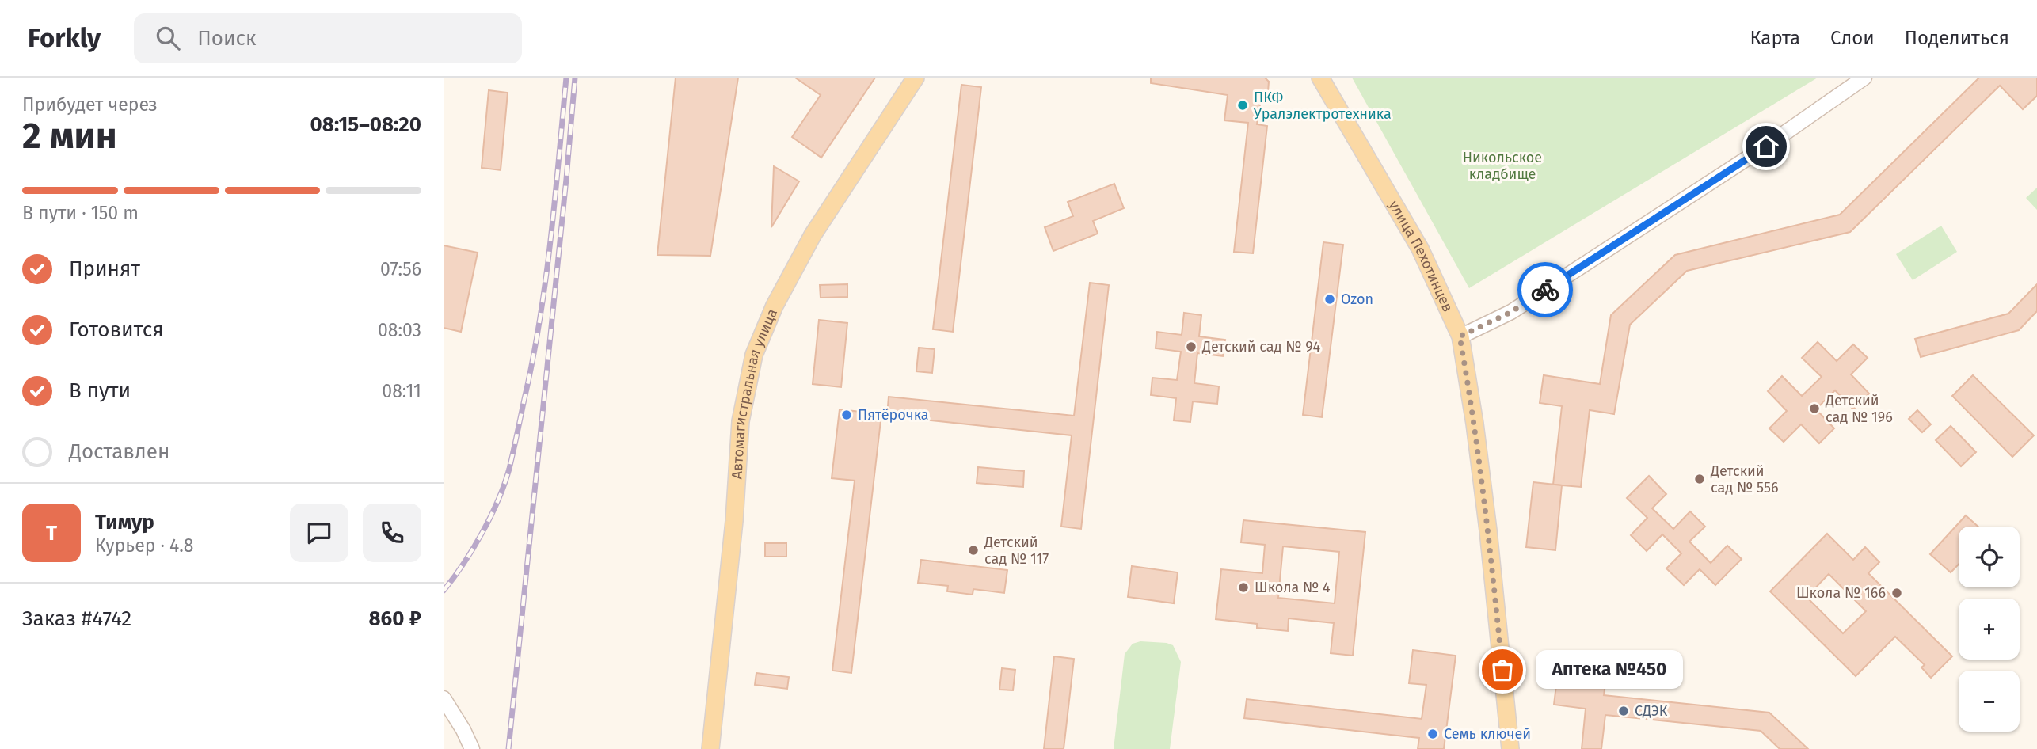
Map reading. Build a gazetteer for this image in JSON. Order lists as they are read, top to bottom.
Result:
{
  "streets": {
    "main road": ["улица Пехотинцев", "Автомагистральная улица"]
  },
  "parks": ["Никольское кладбище"],
  "places": [
    "ПКФ Уралэлектротехника",
    "Ozon",
    "Детский сад № 94",
    "Детский сад № 196",
    "Пятёрочка",
    "Детский сад № 556",
    "Детский сад № 117",
    "Школа № 4",
    "Школа № 166",
    "Аптека №450",
    "СДЭК",
    "Семь ключей"
  ],
  "page": {
    "header": "Forkly",
    "search": "Поиск",
    "nav": ["Карта", "Слои", "Поделиться"],
    "heading": ["2 мин", "Прибудет через", "08:15–08:20"],
    "panel": [
      "Тимур",
      "Курьер · 4.8",
      "Заказ #4742",
      "860 ₽"
    ],
    "bar": "В пути · 150 m",
    "list": [
      ["Принят", "07:56"],
      ["Готовится", "08:03"],
      ["В пути", "08:11"],
      "Доставлен"
    ],
    "round": "Т",
    "map_buttons": ["+", "−"],
    "bubble": "Аптека №450"
  }
}
